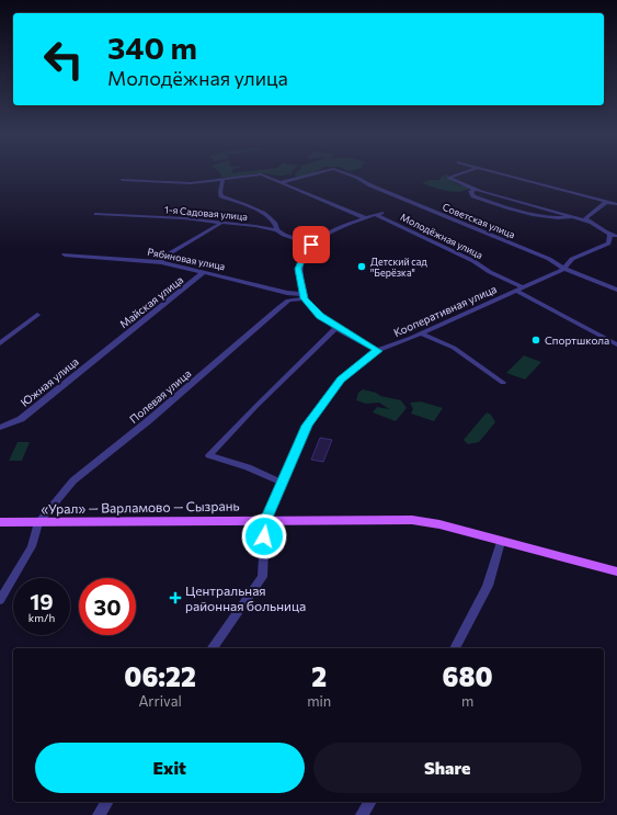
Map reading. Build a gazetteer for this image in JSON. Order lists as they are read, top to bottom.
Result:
{
  "streets": {
    "main road": ["«Урал» — Варламово — Сызрань"],
    "street": [
      "1-я Садовая улица",
      "Советская улица",
      "Молодёжная улица",
      "Рябиновая улица",
      "Майская улица",
      "Кооперативная улица",
      "Южная улица",
      "Полевая улица"
    ]
  },
  "crossings": [
    ["1-я Садовая улица", "Молодёжная улица"],
    ["Советская улица", "Кооперативная улица"],
    ["Молодёжная улица", "Рябиновая улица"],
    ["Молодёжная улица", "Кооперативная улица"],
    ["Молодёжная улица", "Полевая улица"],
    ["Рябиновая улица", "Майская улица"],
    ["Рябиновая улица", "Полевая улица"],
    ["Майская улица", "Южная улица"],
    ["Кооперативная улица", "«Урал» — Варламово — Сызрань"],
    ["Полевая улица", "«Урал» — Варламово — Сызрань"]
  ],
  "places": {
    "other": ["Детский сад \"Берёзка\"", "Спортшкола"],
    "health": ["Центральная районная больница"]
  },
  "page": {
    "turn": ["340 m", "Молодёжная улица"],
    "speed": "19 km/h",
    "limit": "30",
    "eta": [
      "06:22",
      "Arrival",
      "2",
      "min",
      "680",
      "m"
    ],
    "buttons": ["Exit", "Share"]
  }
}
